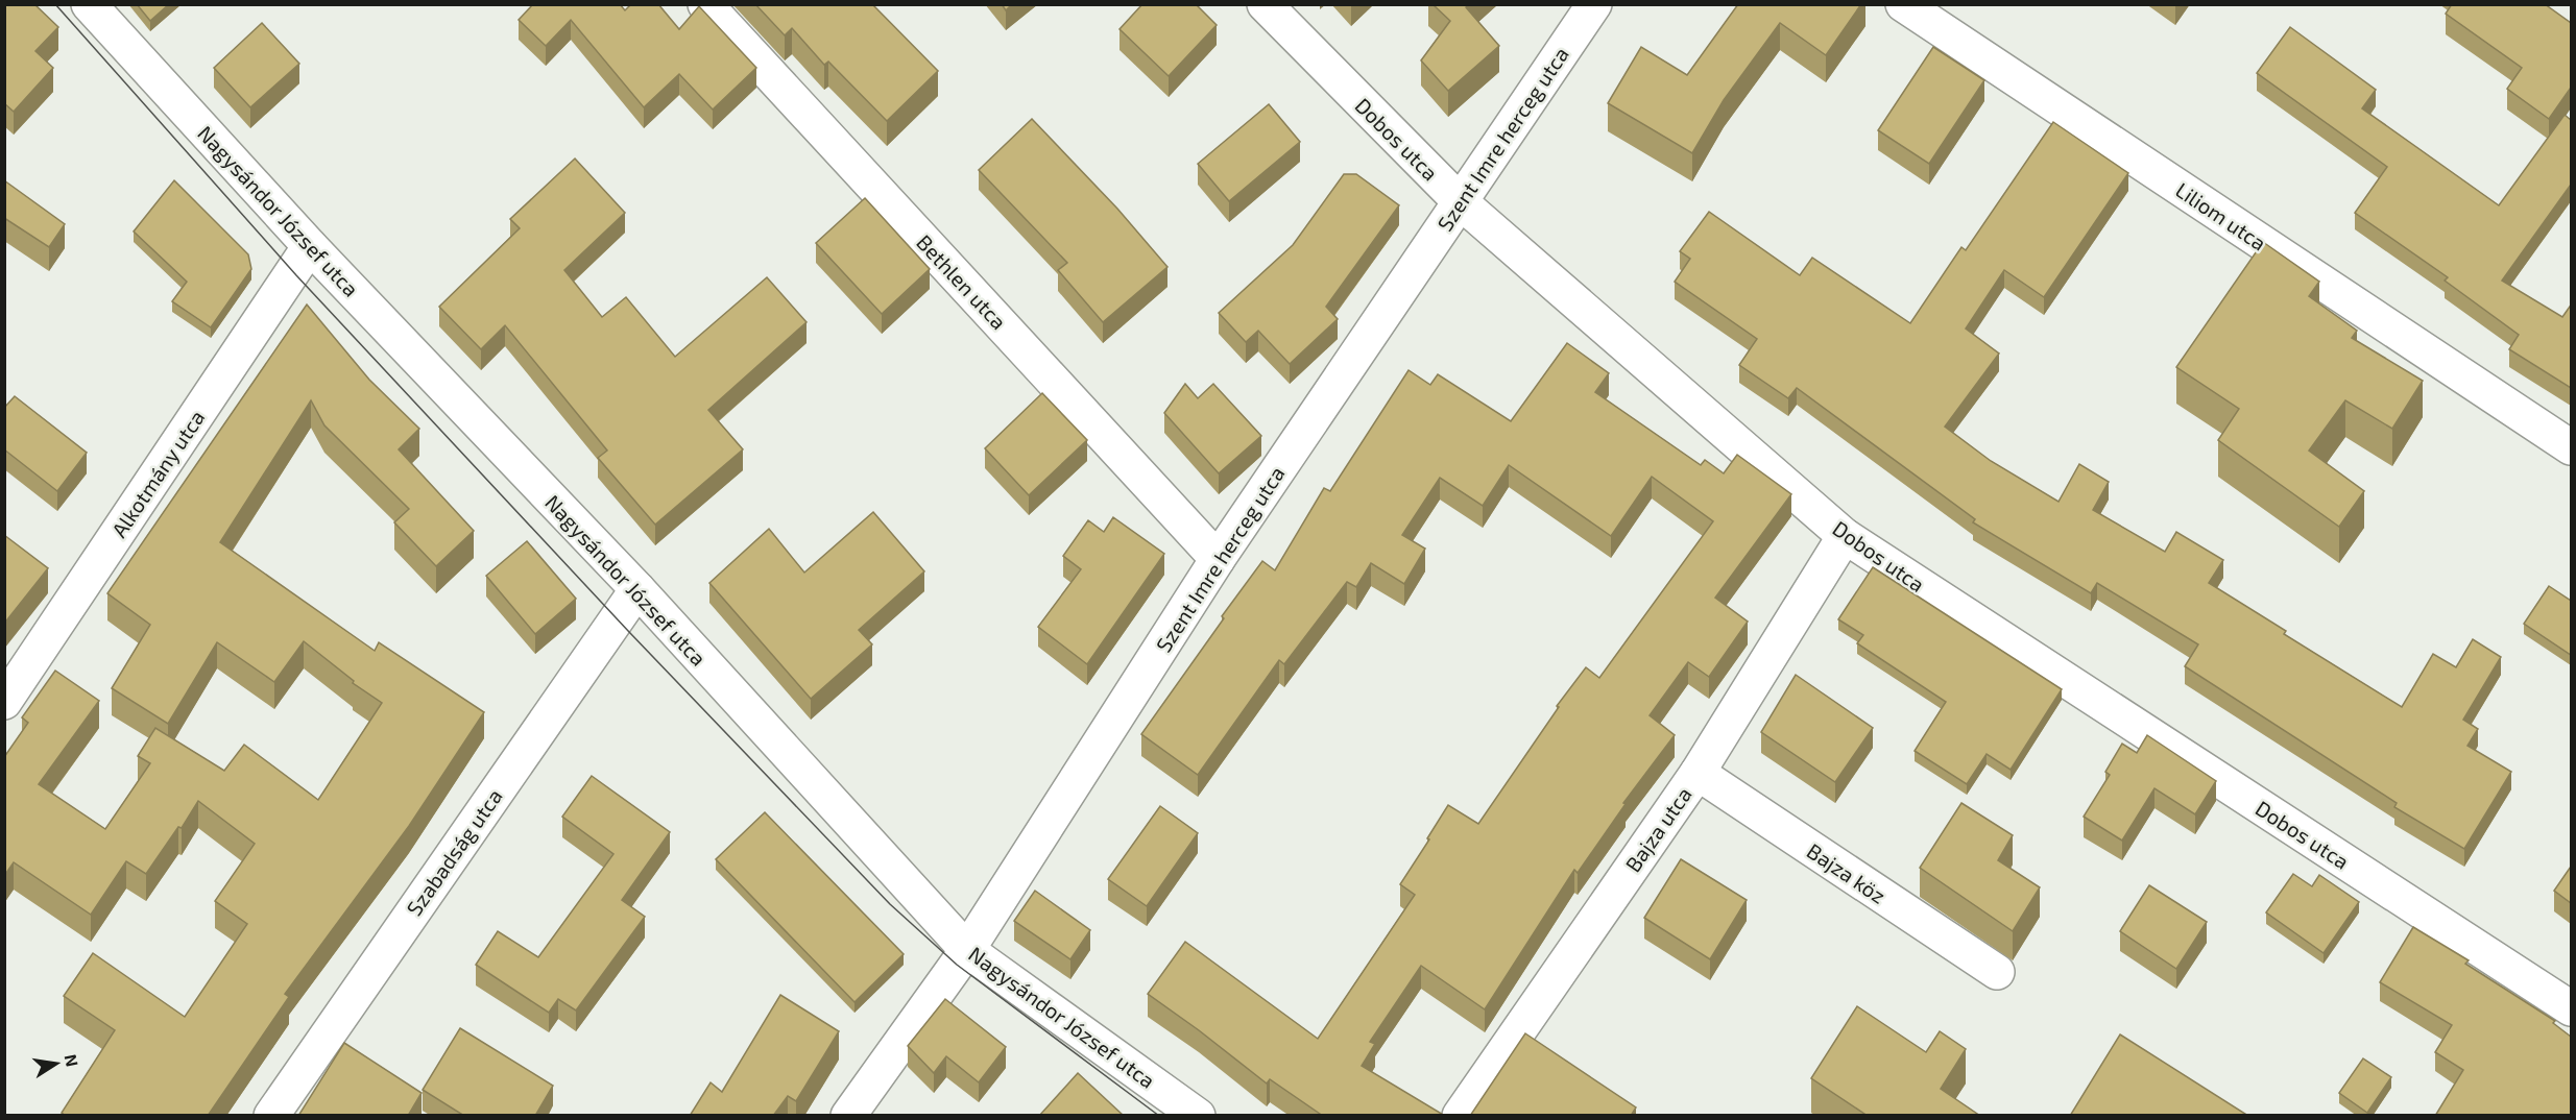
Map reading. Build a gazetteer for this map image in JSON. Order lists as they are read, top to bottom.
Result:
{
  "streets": {
    "street": [
      "Dobos utca",
      "Szent Imre herceg utca",
      "Nagysándor József utca",
      "Liliom utca",
      "Bethlen utca",
      "Alkotmány utca",
      "Bajza utca",
      "Szabadság utca",
      "Bajza köz"
    ]
  },
  "crossings": [
    ["Dobos utca", "Szent Imre herceg utca"],
    ["Dobos utca", "Bajza utca"],
    ["Szent Imre herceg utca", "Nagysándor József utca"],
    ["Szent Imre herceg utca", "Bethlen utca"],
    ["Nagysándor József utca", "Alkotmány utca"],
    ["Nagysándor József utca", "Szabadság utca"],
    ["Bajza utca", "Bajza köz"]
  ],
  "north": "right"
}
